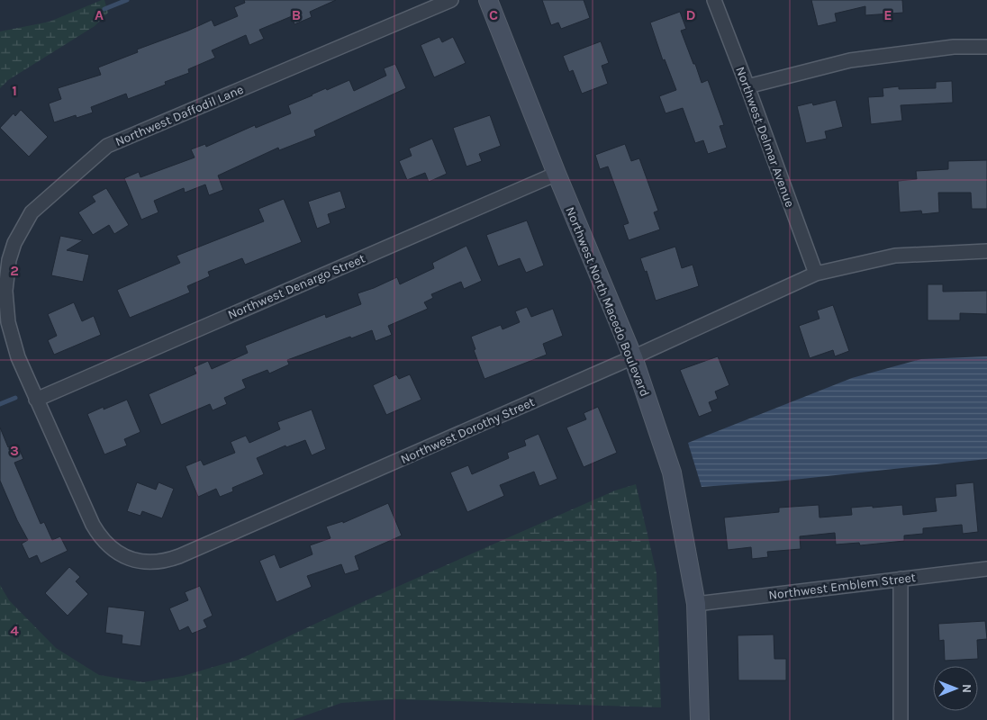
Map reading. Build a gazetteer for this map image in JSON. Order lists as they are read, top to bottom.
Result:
{
  "streets": {
    "street": [
      "Northwest Daffodil Lane",
      "Northwest Delmar Avenue",
      "Northwest Denargo Street",
      "Northwest North Macedo Boulevard",
      "Northwest Dorothy Street",
      "Northwest Emblem Street"
    ]
  },
  "crossings": [
    ["Northwest Daffodil Lane", "Northwest Denargo Street"],
    ["Northwest Daffodil Lane", "Northwest Dorothy Street"],
    ["Northwest Delmar Avenue", "Northwest Dorothy Street"],
    ["Northwest Denargo Street", "Northwest North Macedo Boulevard"],
    ["Northwest Denargo Street", "Northwest Dorothy Street"],
    ["Northwest North Macedo Boulevard", "Northwest Dorothy Street"],
    ["Northwest North Macedo Boulevard", "Northwest Emblem Street"]
  ],
  "north": "right",
  "grid": {
    "columns": [
      "A",
      "B",
      "C",
      "D",
      "E"
    ],
    "rows": [
      "1",
      "2",
      "3",
      "4"
    ]
  }
}
